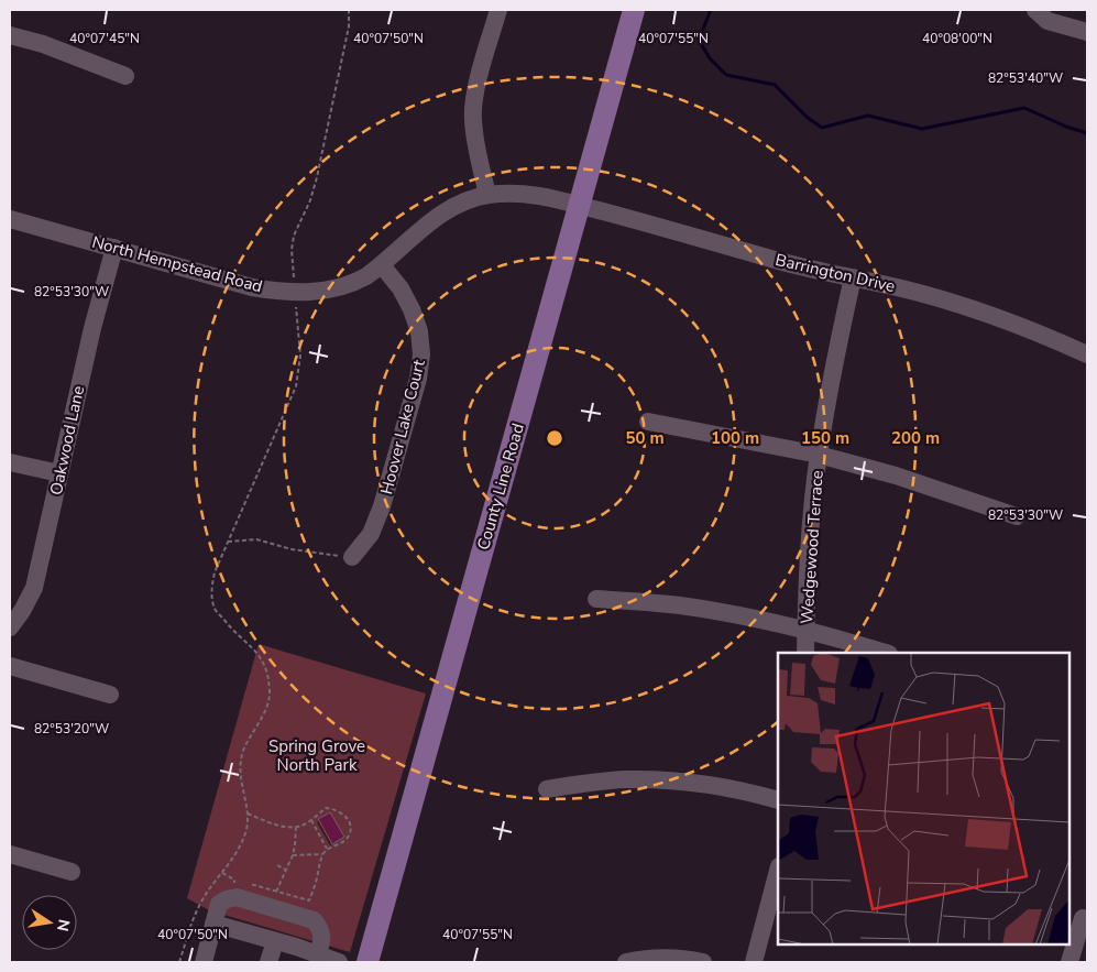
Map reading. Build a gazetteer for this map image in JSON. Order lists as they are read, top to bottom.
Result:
{
  "streets": {
    "main road": ["County Line Road"],
    "street": [
      "North Hempstead Road",
      "Barrington Drive",
      "Hoover Lake Court",
      "Oakwood Lane",
      "Wedgewood Terrace"
    ]
  },
  "crossings": [
    ["North Hempstead Road", "Barrington Drive"],
    ["North Hempstead Road", "Hoover Lake Court"],
    ["North Hempstead Road", "Oakwood Lane"],
    ["North Hempstead Road", "County Line Road"],
    ["Barrington Drive", "County Line Road"],
    ["Barrington Drive", "Wedgewood Terrace"]
  ],
  "parks": ["Spring Grove North Park"],
  "north": "right",
  "coordinates": [
    "40°07'45\"N",
    "40°07'50\"N",
    "40°07'55\"N",
    "40°08'00\"N",
    "82°53'40\"W",
    "82°53'30\"W",
    "82°53'20\"W"
  ],
  "rings": [
    "50 m",
    "100 m",
    "150 m",
    "200 m"
  ]
}
